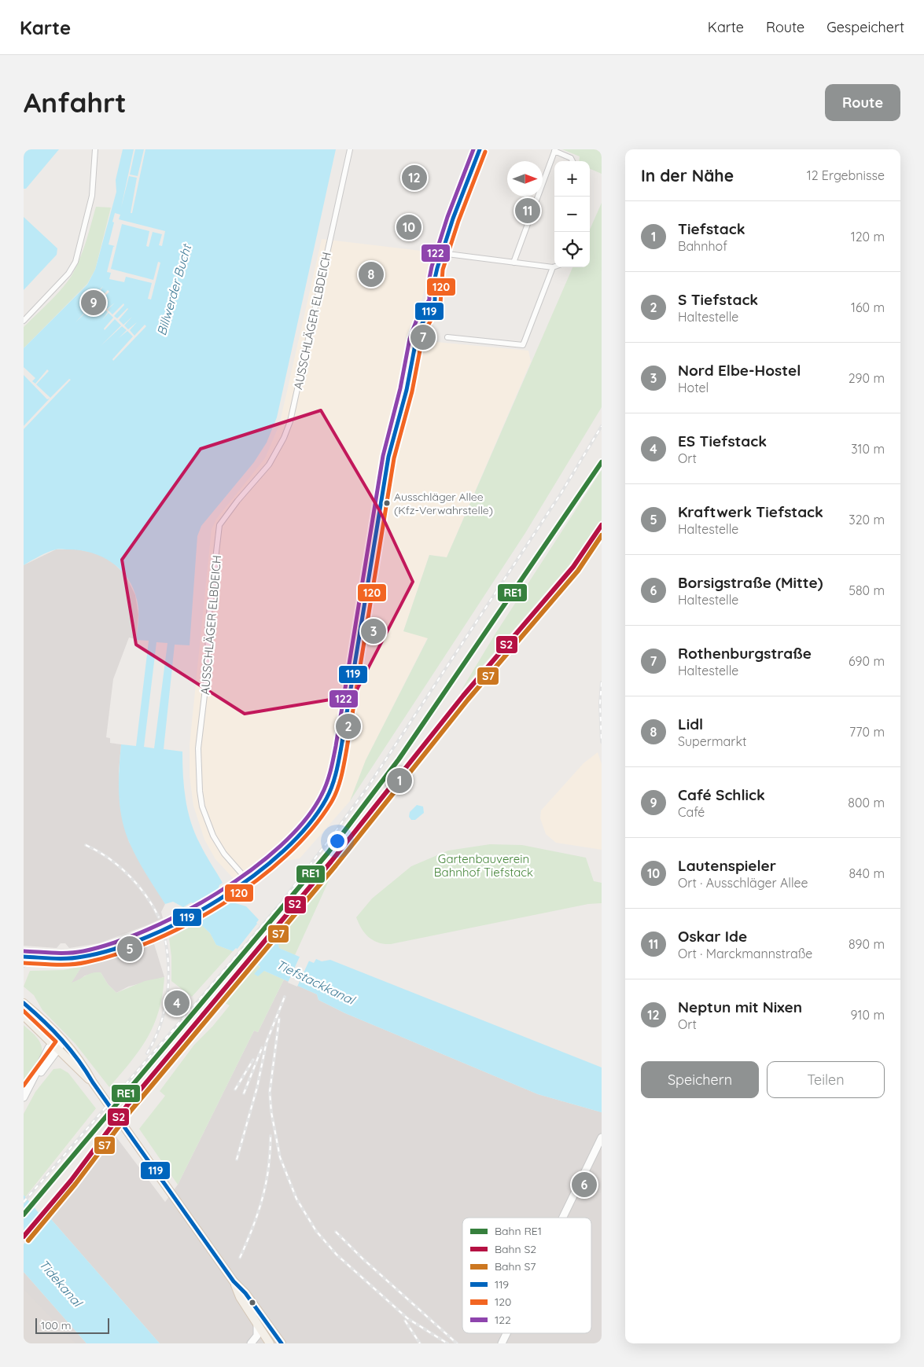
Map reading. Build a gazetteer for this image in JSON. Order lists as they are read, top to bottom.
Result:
{
  "streets": {
    "street": ["AUSSCHLÄGER ELBDEICH"]
  },
  "water": ["Billwerder Bucht", "Tiefstackkanal", "Tidekanal"],
  "parks": ["Gartenbauverein Bahnhof Tiefstack"],
  "places": ["Ausschläger Allee (Kfz-Verwahrstelle)"],
  "lines": [
    "transit line 119",
    "transit line 122",
    "transit line 120",
    "rail line RE1",
    "rail line S2",
    "rail line S7"
  ],
  "legend": [
    "Bahn RE1",
    "Bahn S2",
    "Bahn S7",
    "119",
    "120",
    "122"
  ],
  "scale_bar": "100 m",
  "north": "right",
  "page": {
    "header": "Karte",
    "nav": ["Karte", "Route", "Gespeichert"],
    "buttons": [
      "Route",
      ["Speichern", "Teilen"]
    ],
    "title": "Anfahrt",
    "heading": ["In der Nähe", "12 Ergebnisse"],
    "map_buttons": ["+", "−"],
    "pins": [
      "12",
      "11",
      "10",
      "8",
      "9",
      "7",
      "3",
      "2",
      "1",
      "5",
      "4",
      "6"
    ],
    "list": [
      {
        "mark": "1",
        "name": "Tiefstack",
        "note": "Bahnhof",
        "value": "120 m"
      },
      {
        "mark": "2",
        "name": "S Tiefstack",
        "note": "Haltestelle",
        "value": "160 m"
      },
      {
        "mark": "3",
        "name": "Nord Elbe-Hostel",
        "note": "Hotel",
        "value": "290 m"
      },
      {
        "mark": "4",
        "name": "ES Tiefstack",
        "note": "Ort",
        "value": "310 m"
      },
      {
        "mark": "5",
        "name": "Kraftwerk Tiefstack",
        "note": "Haltestelle",
        "value": "320 m"
      },
      {
        "mark": "6",
        "name": "Borsigstraße (Mitte)",
        "note": "Haltestelle",
        "value": "580 m"
      },
      {
        "mark": "7",
        "name": "Rothenburgstraße",
        "note": "Haltestelle",
        "value": "690 m"
      },
      {
        "mark": "8",
        "name": "Lidl",
        "note": "Supermarkt",
        "value": "770 m"
      },
      {
        "mark": "9",
        "name": "Café Schlick",
        "note": "Café",
        "value": "800 m"
      },
      {
        "mark": "10",
        "name": "Lautenspieler",
        "note": "Ort · Ausschläger Allee",
        "value": "840 m"
      },
      {
        "mark": "11",
        "name": "Oskar Ide",
        "note": "Ort · Marckmannstraße",
        "value": "890 m"
      },
      {
        "mark": "12",
        "name": "Neptun mit Nixen",
        "note": "Ort",
        "value": "910 m"
      }
    ],
    "scale": "100 m"
  }
}
